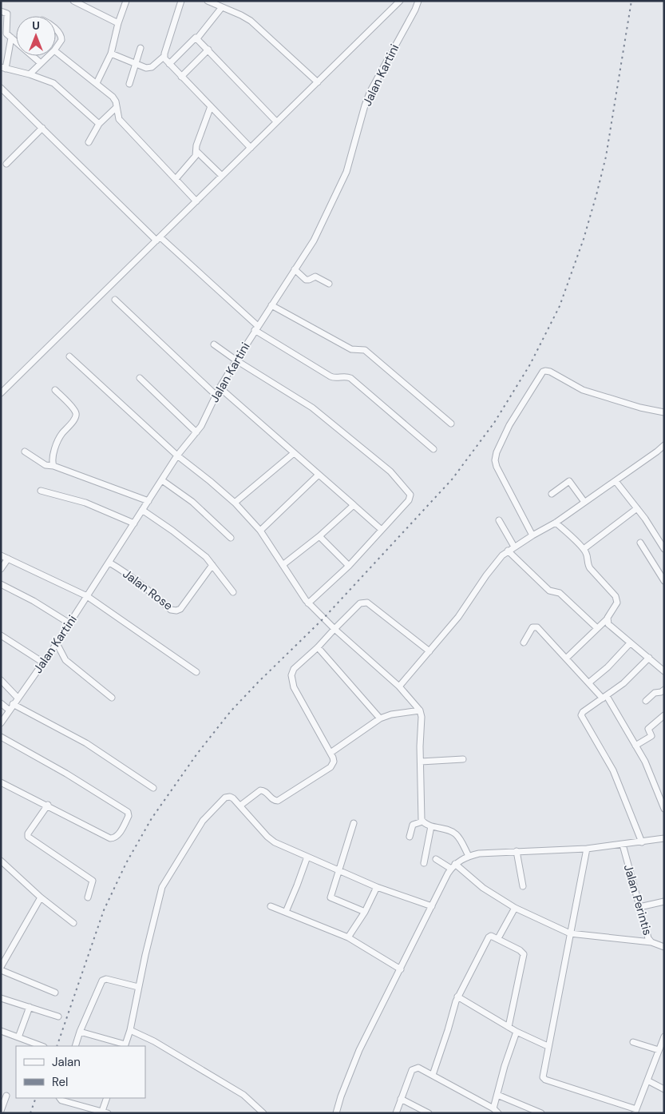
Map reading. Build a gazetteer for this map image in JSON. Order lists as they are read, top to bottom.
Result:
{
  "streets": {
    "street": ["Jalan Kartini", "Jalan Rose", "Jalan Perintis"]
  },
  "crossings": [
    ["Jalan Kartini", "Jalan Rose"]
  ],
  "legend": ["Jalan", "Rel"],
  "north": "top"
}
